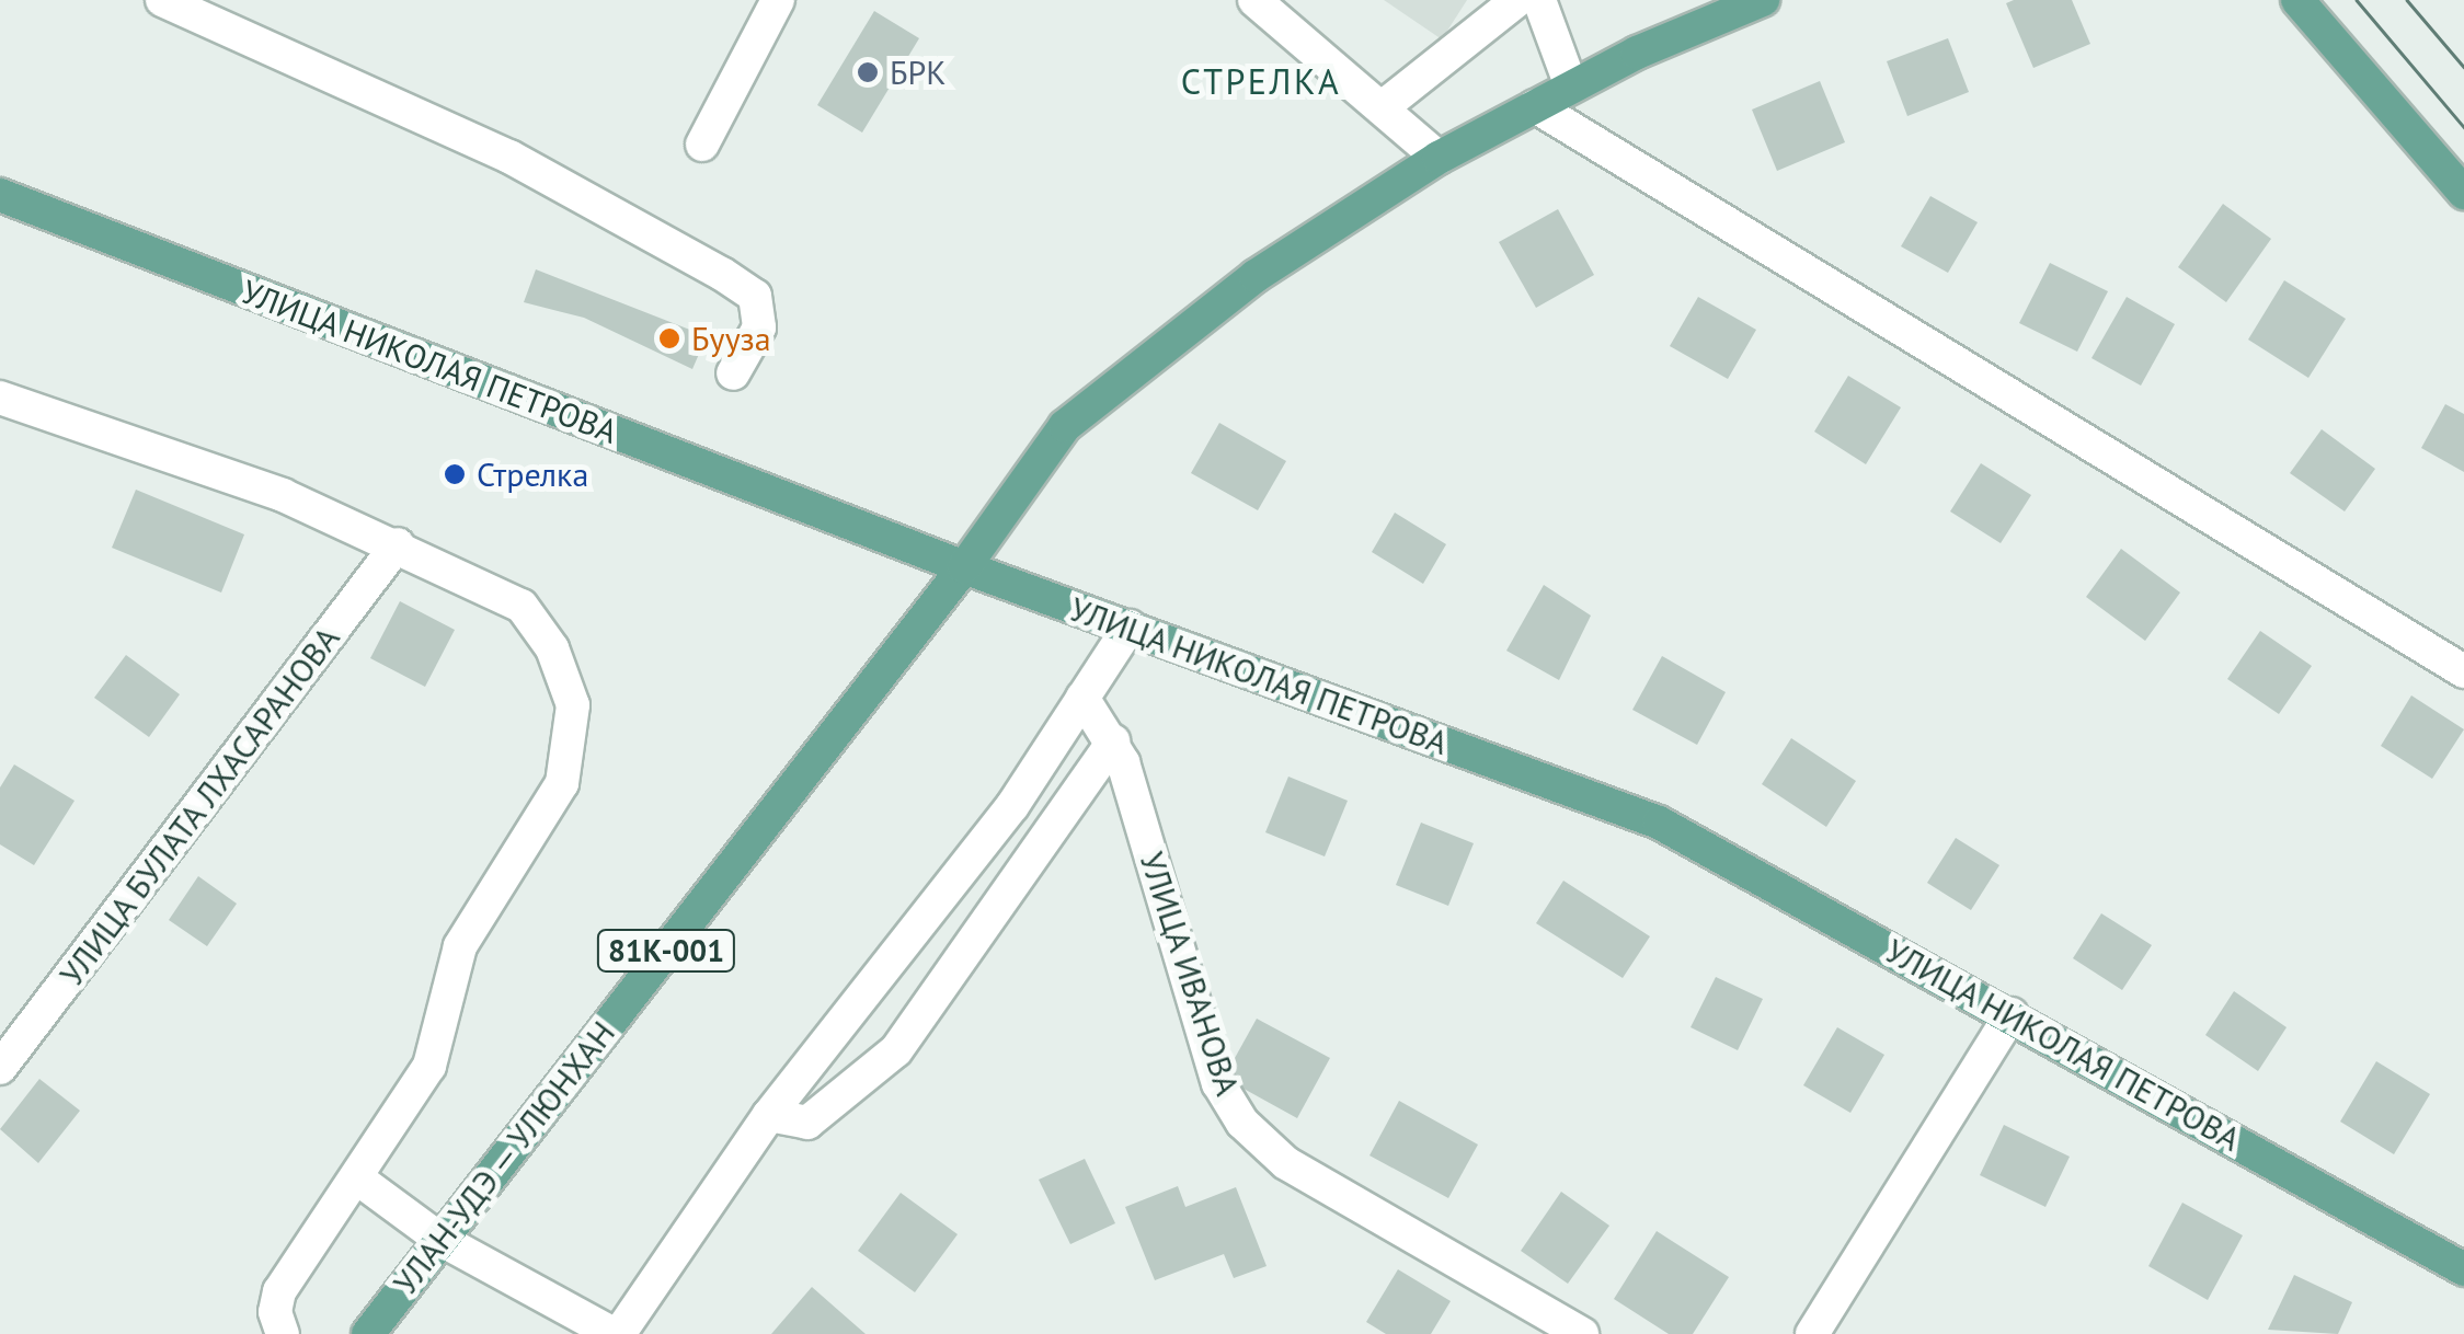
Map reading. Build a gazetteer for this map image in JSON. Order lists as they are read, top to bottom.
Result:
{
  "streets": {
    "main road": ["УЛИЦА НИКОЛАЯ ПЕТРОВА", "81К-001", "УЛАН-УДЭ — УЛЮНХАН"],
    "street": ["УЛИЦА БУЛАТА ЛХАСАРАНОВА", "УЛИЦА ИВАНОВА"]
  },
  "crossings": [
    ["УЛИЦА НИКОЛАЯ ПЕТРОВА", "УЛАН-УДЭ — УЛЮНХАН"]
  ],
  "districts": ["СТРЕЛКА"],
  "places": ["БРК", "Бууза", "Стрелка"]
}
